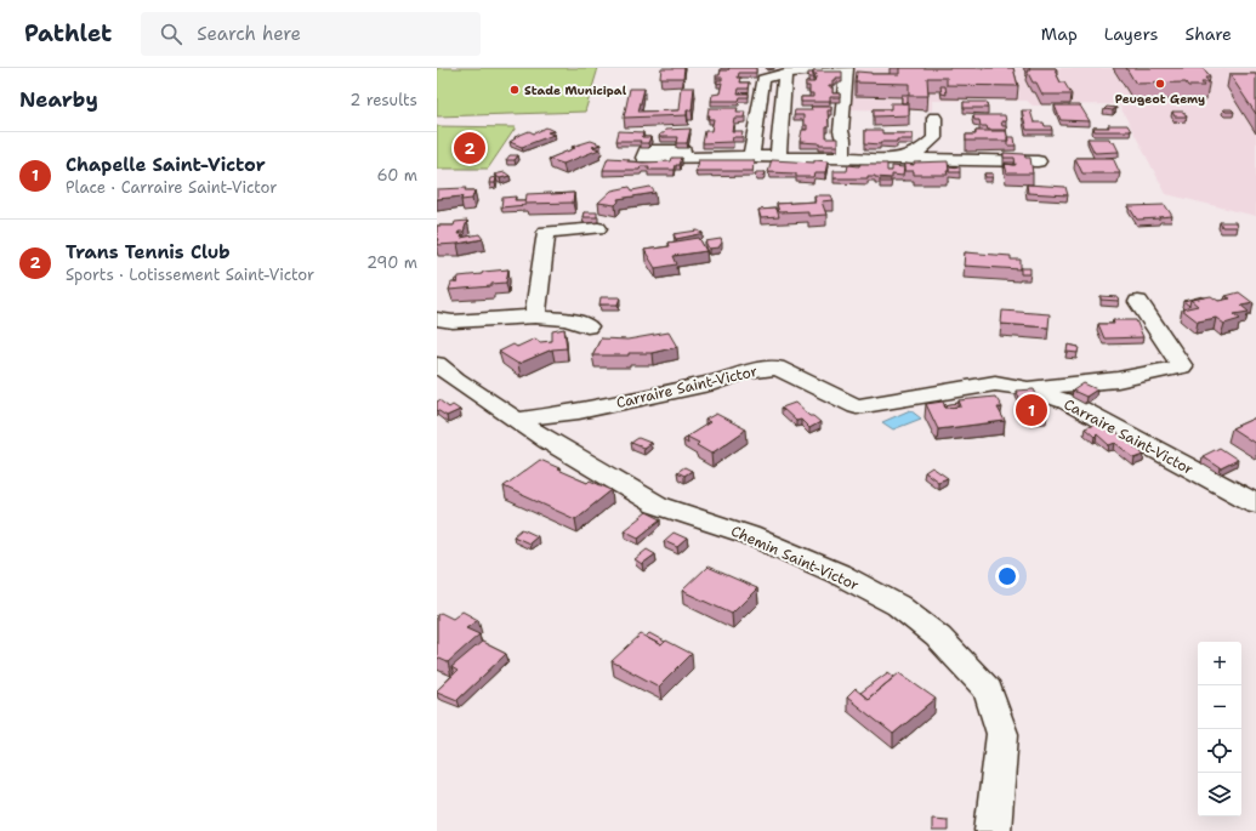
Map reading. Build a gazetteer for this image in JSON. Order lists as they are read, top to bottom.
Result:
{
  "streets": {
    "street": ["Carraire Saint-Victor", "Chemin Saint-Victor"]
  },
  "crossings": [
    ["Carraire Saint-Victor", "Chemin Saint-Victor"]
  ],
  "places": ["Peugeot Gemy", "Stade Municipal"],
  "page": {
    "header": "Pathlet",
    "search": "Search here",
    "nav": ["Map", "Layers", "Share"],
    "heading": ["Nearby", "2 results"],
    "pins": ["2", "1"],
    "list": [
      {
        "mark": "1",
        "name": "Chapelle Saint-Victor",
        "note": "Place · Carraire Saint-Victor",
        "value": "60 m"
      },
      {
        "mark": "2",
        "name": "Trans Tennis Club",
        "note": "Sports · Lotissement Saint-Victor",
        "value": "290 m"
      }
    ],
    "map_buttons": ["+", "−"]
  }
}
